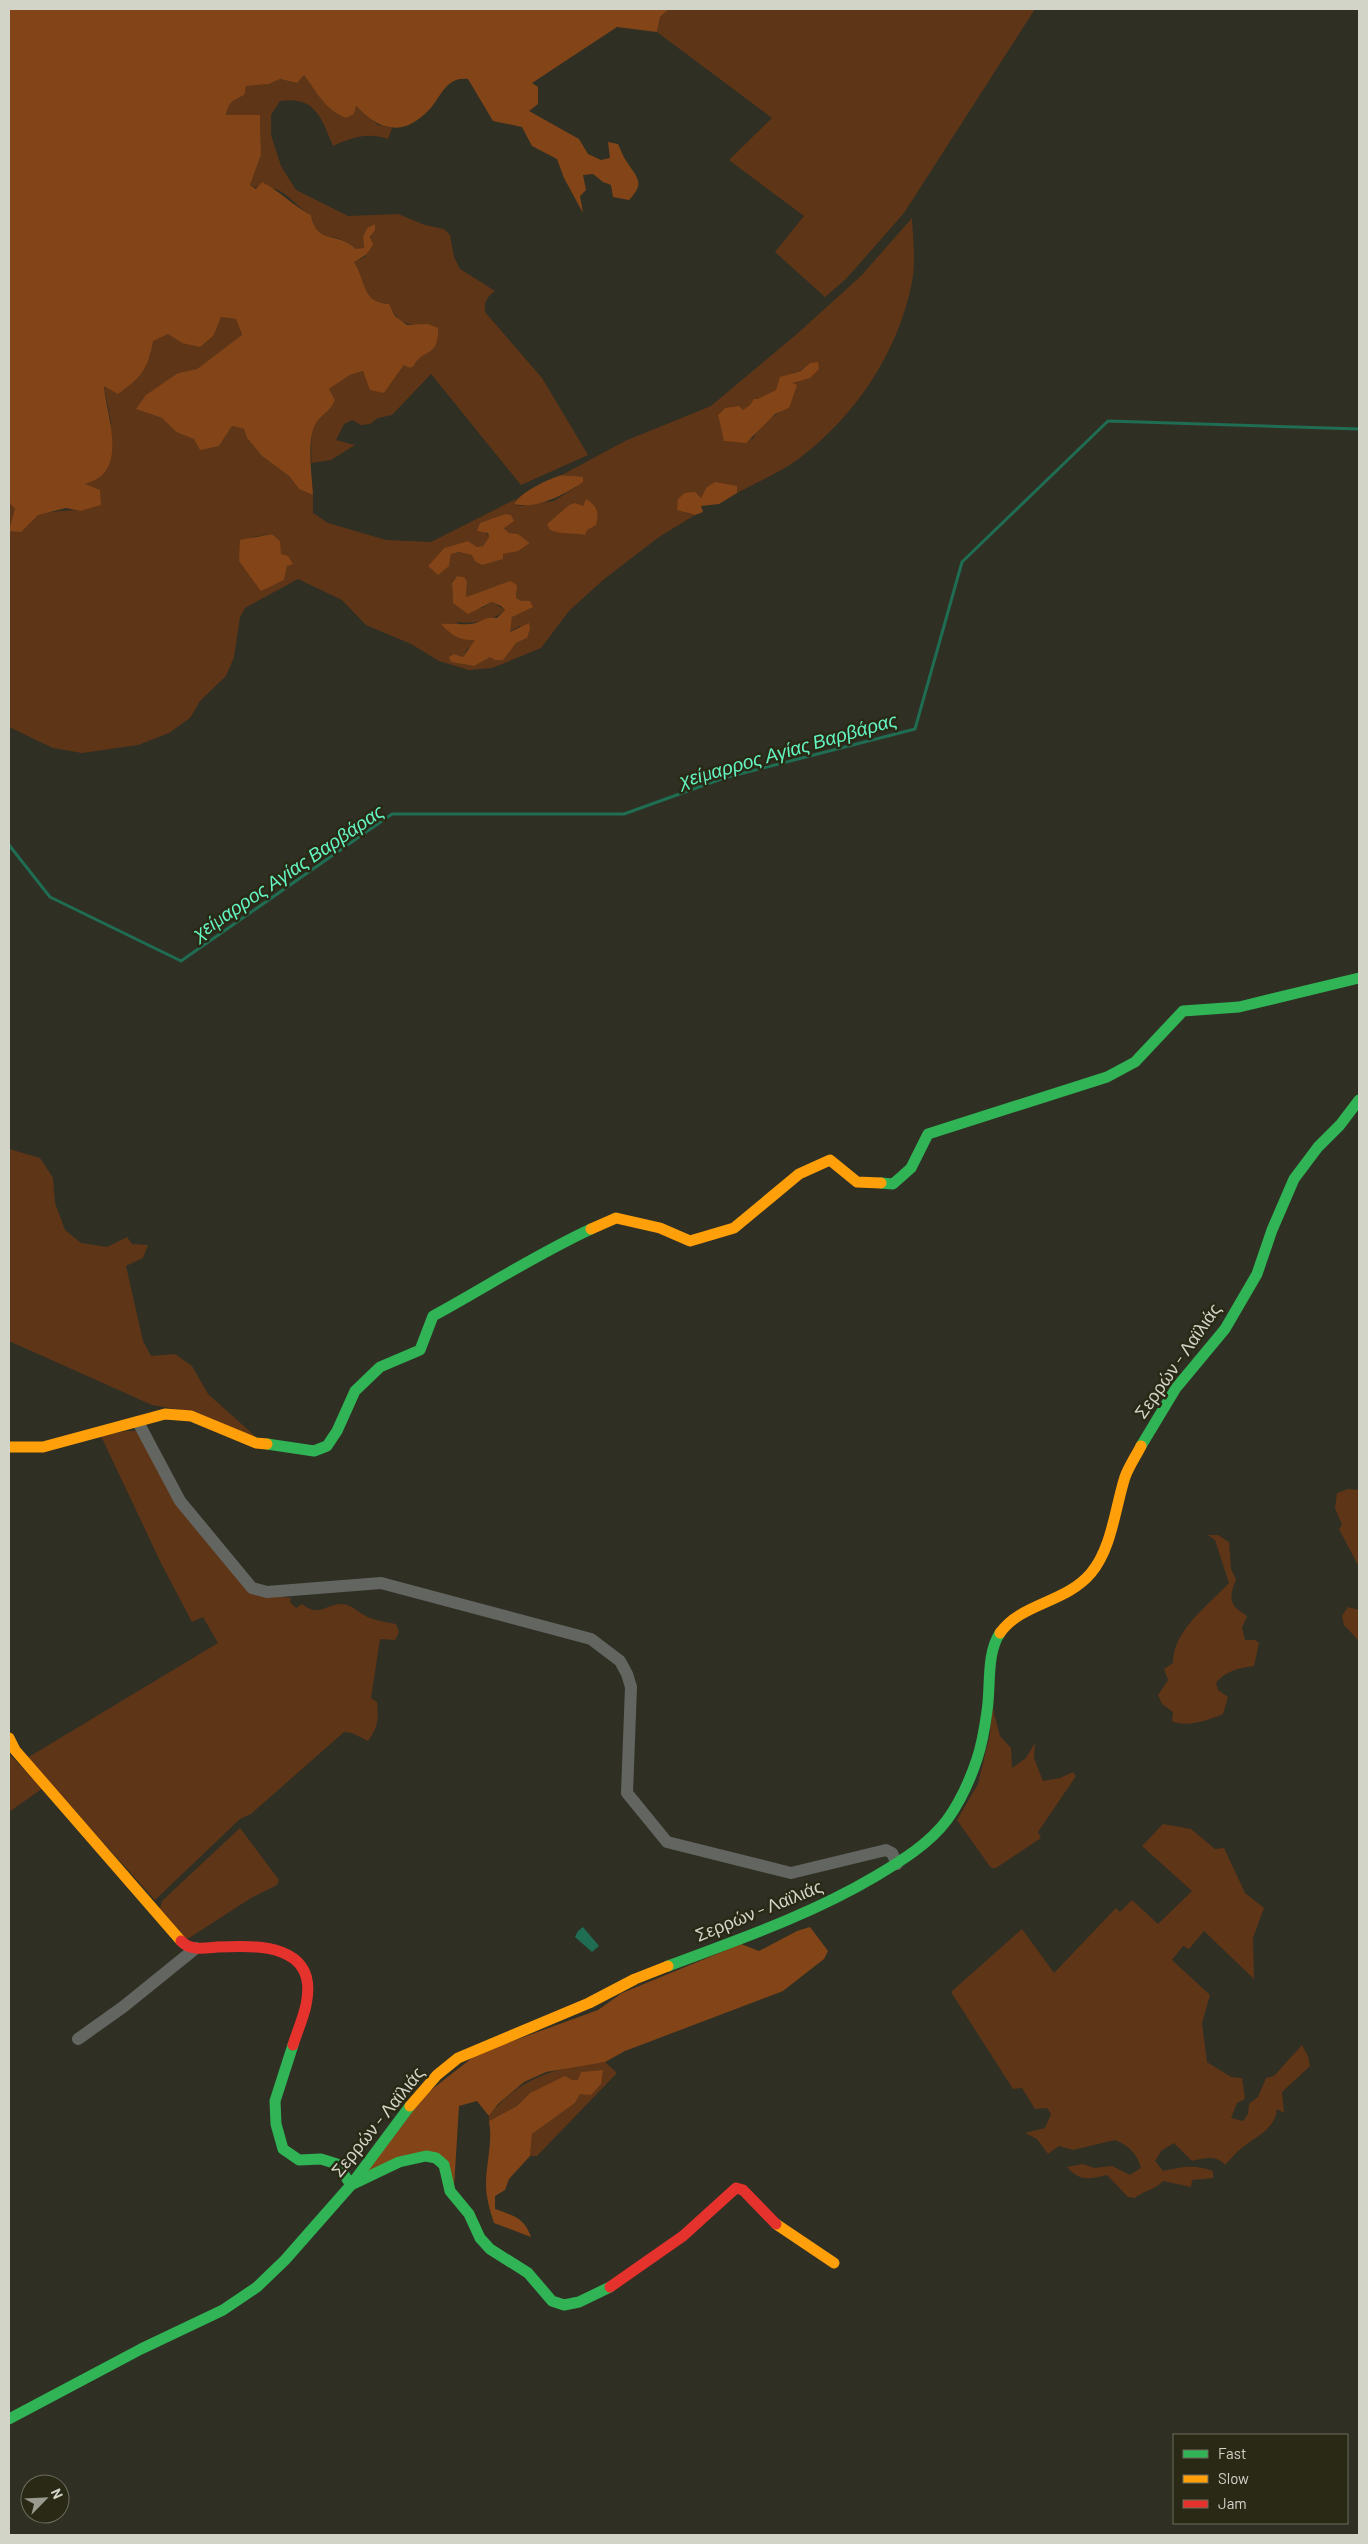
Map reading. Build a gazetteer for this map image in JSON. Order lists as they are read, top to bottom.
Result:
{
  "streets": {
    "street": ["Σερρών - Λαϊλιάς"]
  },
  "water": ["χείμαρρος Αγίας Βαρβάρας"],
  "legend": ["Fast", "Slow", "Jam"],
  "north": "top right"
}
